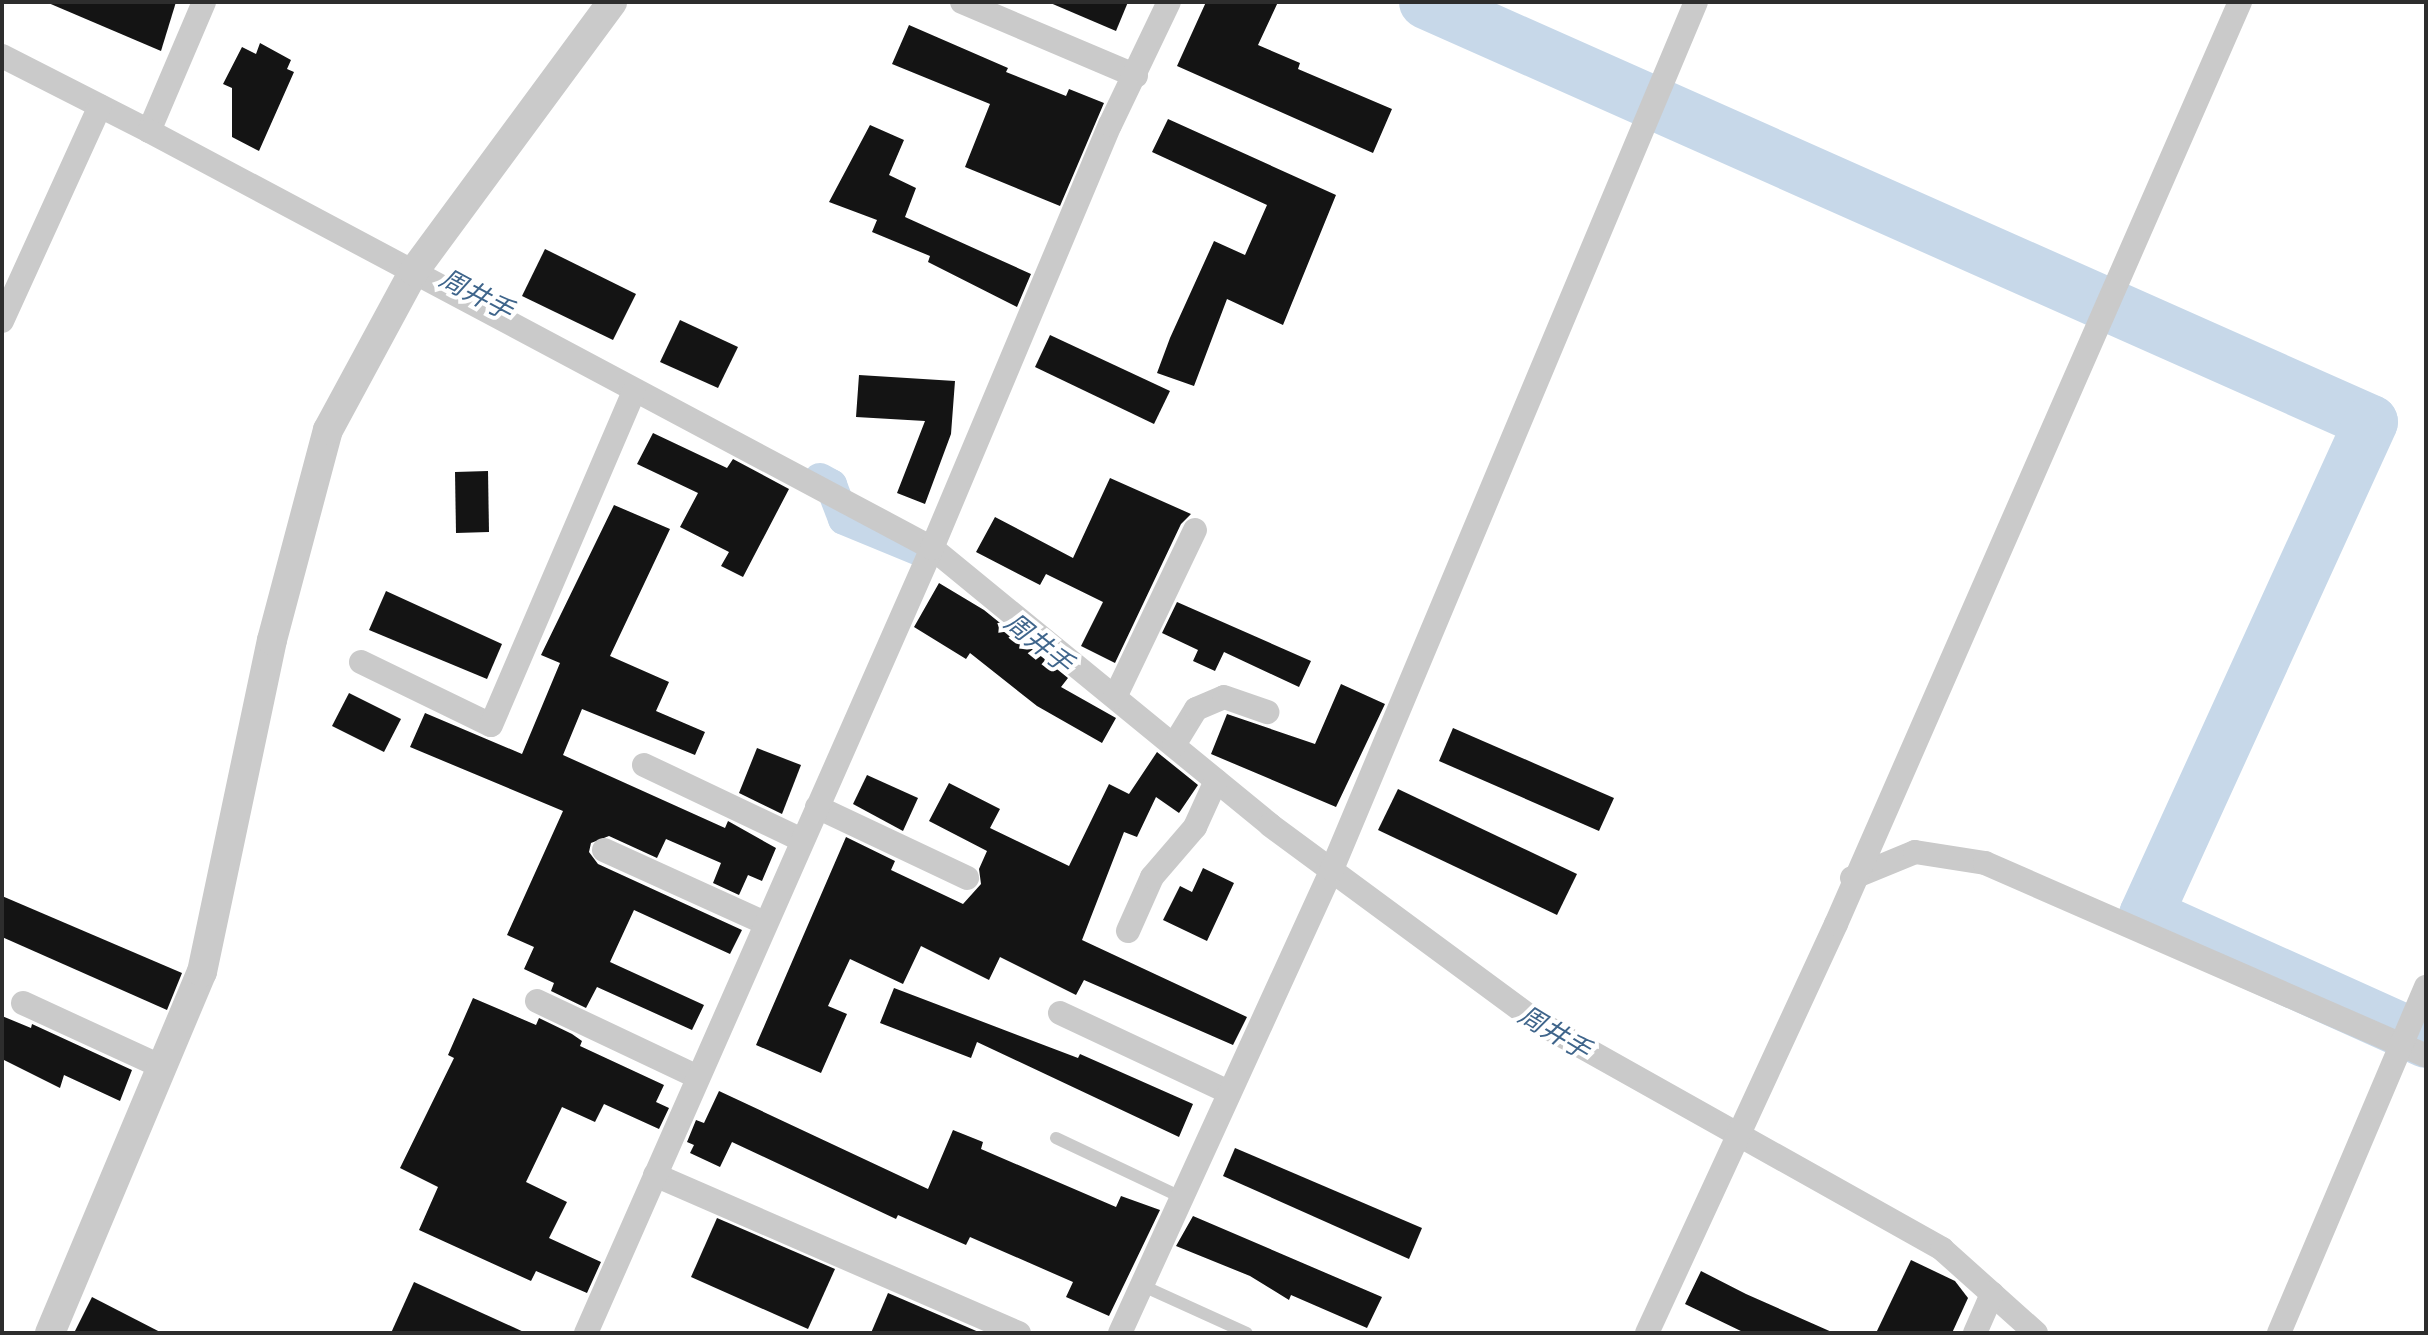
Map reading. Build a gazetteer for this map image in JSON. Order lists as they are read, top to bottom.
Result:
{
  "water": ["周井手"]
}
